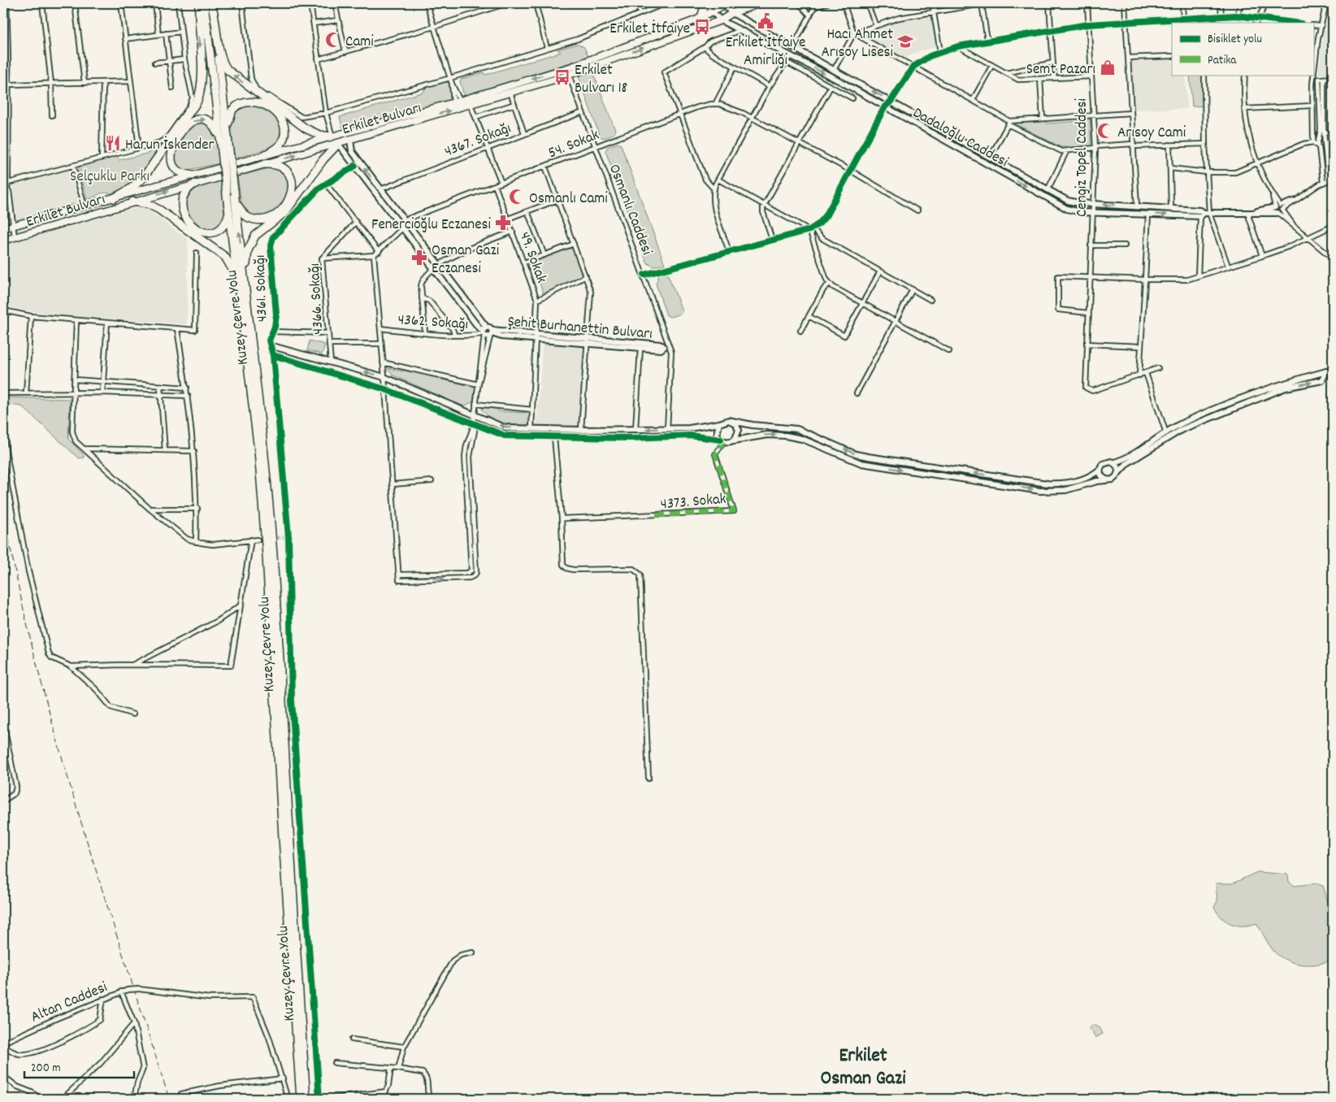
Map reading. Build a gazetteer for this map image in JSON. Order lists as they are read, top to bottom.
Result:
{
  "streets": {
    "highway": ["Kuzey Çevre Yolu"],
    "main road": ["Erkilet Bulvarı"],
    "street": [
      "Dadaloğlu Caddesi",
      "4367. Sokağı",
      "54. Sokak",
      "Cengiz Topel Caddesi",
      "Osmanlı Caddesi",
      "49. Sokak",
      "4361. Sokağı",
      "4366. Sokağı",
      "4362. Sokağı",
      "Şehit Burhanettin Bulvarı",
      "4373. Sokak",
      "Altan Caddesi"
    ]
  },
  "crossings": [
    ["Erkilet Bulvarı", "Dadaloğlu Caddesi"],
    ["Erkilet Bulvarı", "Osmanlı Caddesi"],
    ["Erkilet Bulvarı", "Şehit Burhanettin Bulvarı"],
    ["Dadaloğlu Caddesi", "Cengiz Topel Caddesi"],
    ["4367. Sokağı", "Osmanlı Caddesi"],
    ["4367. Sokağı", "Şehit Burhanettin Bulvarı"],
    ["54. Sokak", "Osmanlı Caddesi"],
    ["54. Sokak", "49. Sokak"],
    ["54. Sokak", "Şehit Burhanettin Bulvarı"],
    ["Osmanlı Caddesi", "Şehit Burhanettin Bulvarı"],
    ["49. Sokak", "Şehit Burhanettin Bulvarı"],
    ["4361. Sokağı", "Şehit Burhanettin Bulvarı"],
    ["4362. Sokağı", "Şehit Burhanettin Bulvarı"]
  ],
  "districts": ["Erkilet Osman Gazi"],
  "parks": ["Selçuklu Parkı"],
  "places": {
    "public building": ["Erkilet İtfaiye Amirliği"],
    "bus stop": ["Erkilet İtfaiye", "Erkilet Bulvarı 18"],
    "mosque": ["Cami", "Arısoy Cami", "Osmanlı Cami"],
    "school or university": ["Hacı Ahmet Arısoy Lisesi"],
    "shop": ["Semt Pazarı"],
    "restaurant": ["Harun İskender"],
    "pharmacy": ["Fenercioğlu Eczanesi", "Osman Gazi Eczanesi"]
  },
  "legend": ["Bisiklet yolu", "Patika"],
  "scale_bar": "200 m"
}
